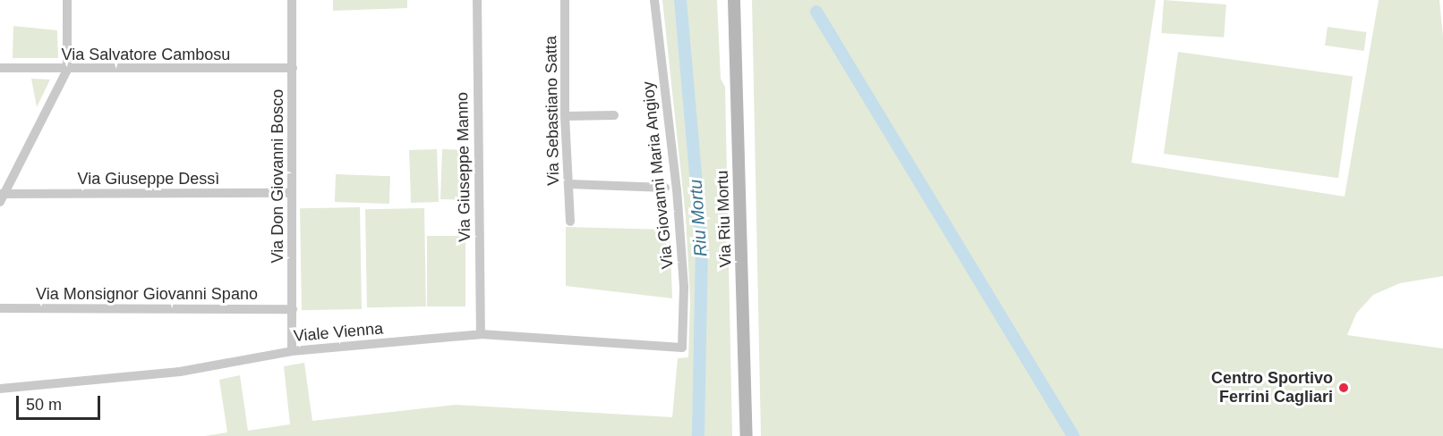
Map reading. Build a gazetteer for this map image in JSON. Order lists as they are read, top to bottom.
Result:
{
  "streets": {
    "main road": ["Via Riu Mortu"],
    "street": [
      "Via Salvatore Cambosu",
      "Via Sebastiano Satta",
      "Via Giuseppe Manno",
      "Via Giovanni Maria Angioy",
      "Via Don Giovanni Bosco",
      "Via Giuseppe Dessì",
      "Via Monsignor Giovanni Spano",
      "Viale Vienna"
    ]
  },
  "crossings": [
    ["Via Salvatore Cambosu", "Via Don Giovanni Bosco"],
    ["Via Giuseppe Manno", "Viale Vienna"],
    ["Via Giovanni Maria Angioy", "Viale Vienna"],
    ["Via Don Giovanni Bosco", "Via Giuseppe Dessì"],
    ["Via Don Giovanni Bosco", "Via Monsignor Giovanni Spano"],
    ["Via Don Giovanni Bosco", "Viale Vienna"]
  ],
  "water": ["Riu Mortu"],
  "places": ["Centro Sportivo Ferrini Cagliari"],
  "scale_bar": "50 m"
}
